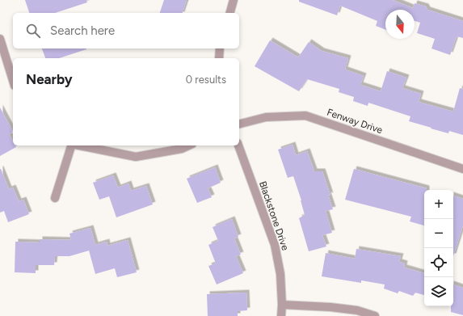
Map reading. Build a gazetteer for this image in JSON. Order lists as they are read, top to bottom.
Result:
{
  "streets": {
    "street": ["Fenway Drive", "Blackstone Drive"]
  },
  "north": "bottom",
  "page": {
    "search": "Search here",
    "heading": ["Nearby", "0 results"],
    "map_buttons": ["+", "−"]
  }
}
